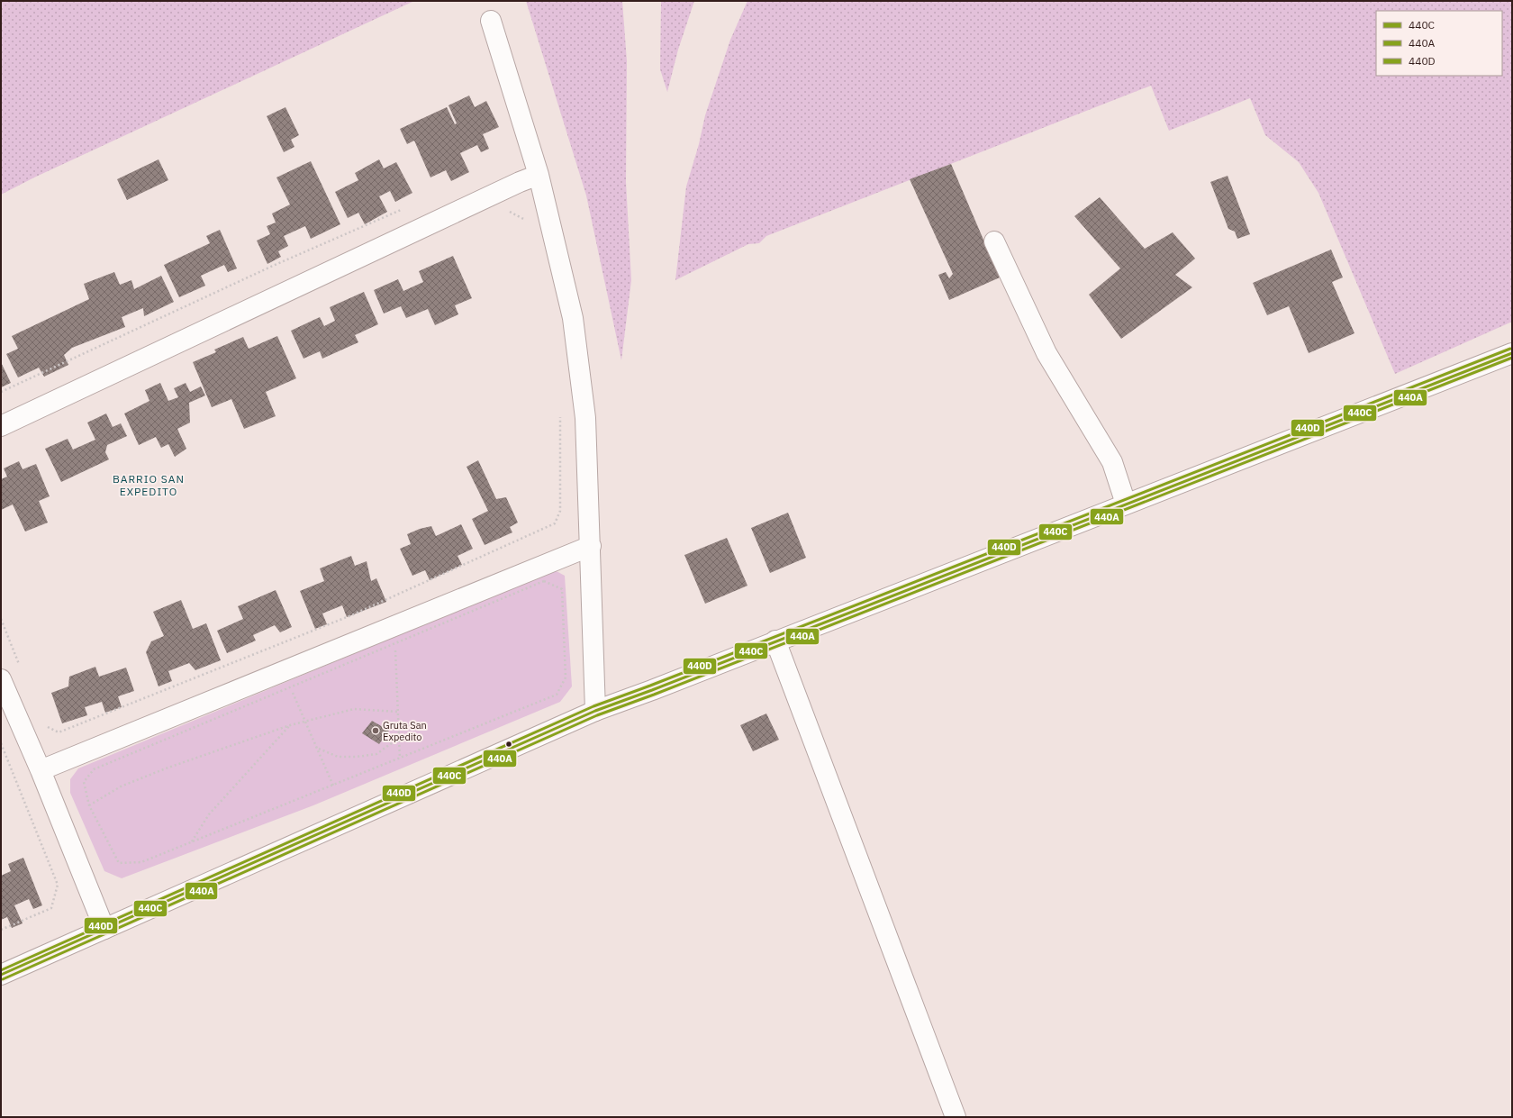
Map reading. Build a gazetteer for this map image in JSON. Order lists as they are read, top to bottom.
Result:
{
  "districts": ["BARRIO SAN EXPEDITO"],
  "places": ["Gruta San Expedito"],
  "lines": ["transit line 440D", "transit line 440C", "transit line 440A"],
  "legend": ["440C", "440A", "440D"]
}
